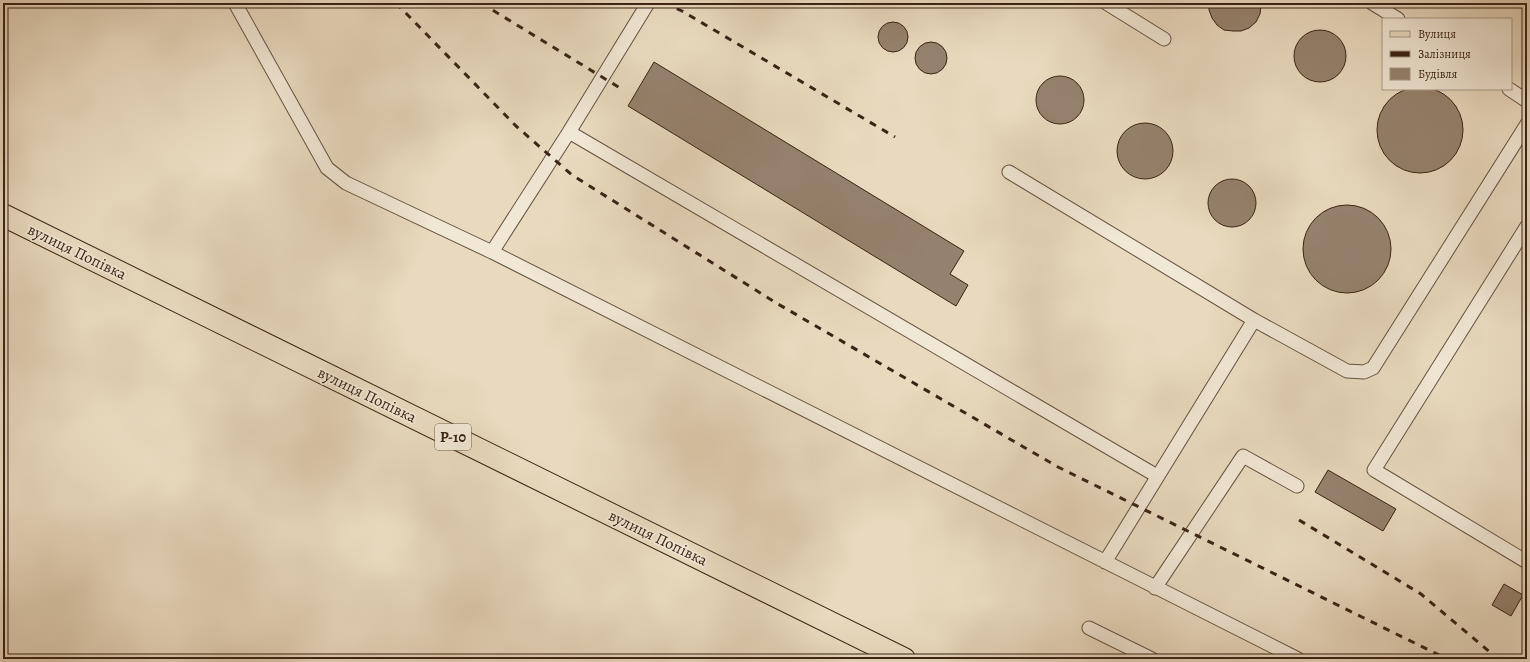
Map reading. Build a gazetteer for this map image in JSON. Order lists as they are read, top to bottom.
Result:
{
  "streets": {
    "main road": ["вулиця Попівка", "Р-10"]
  },
  "legend": ["Вулиця", "Залізниця", "Будівля"]
}
